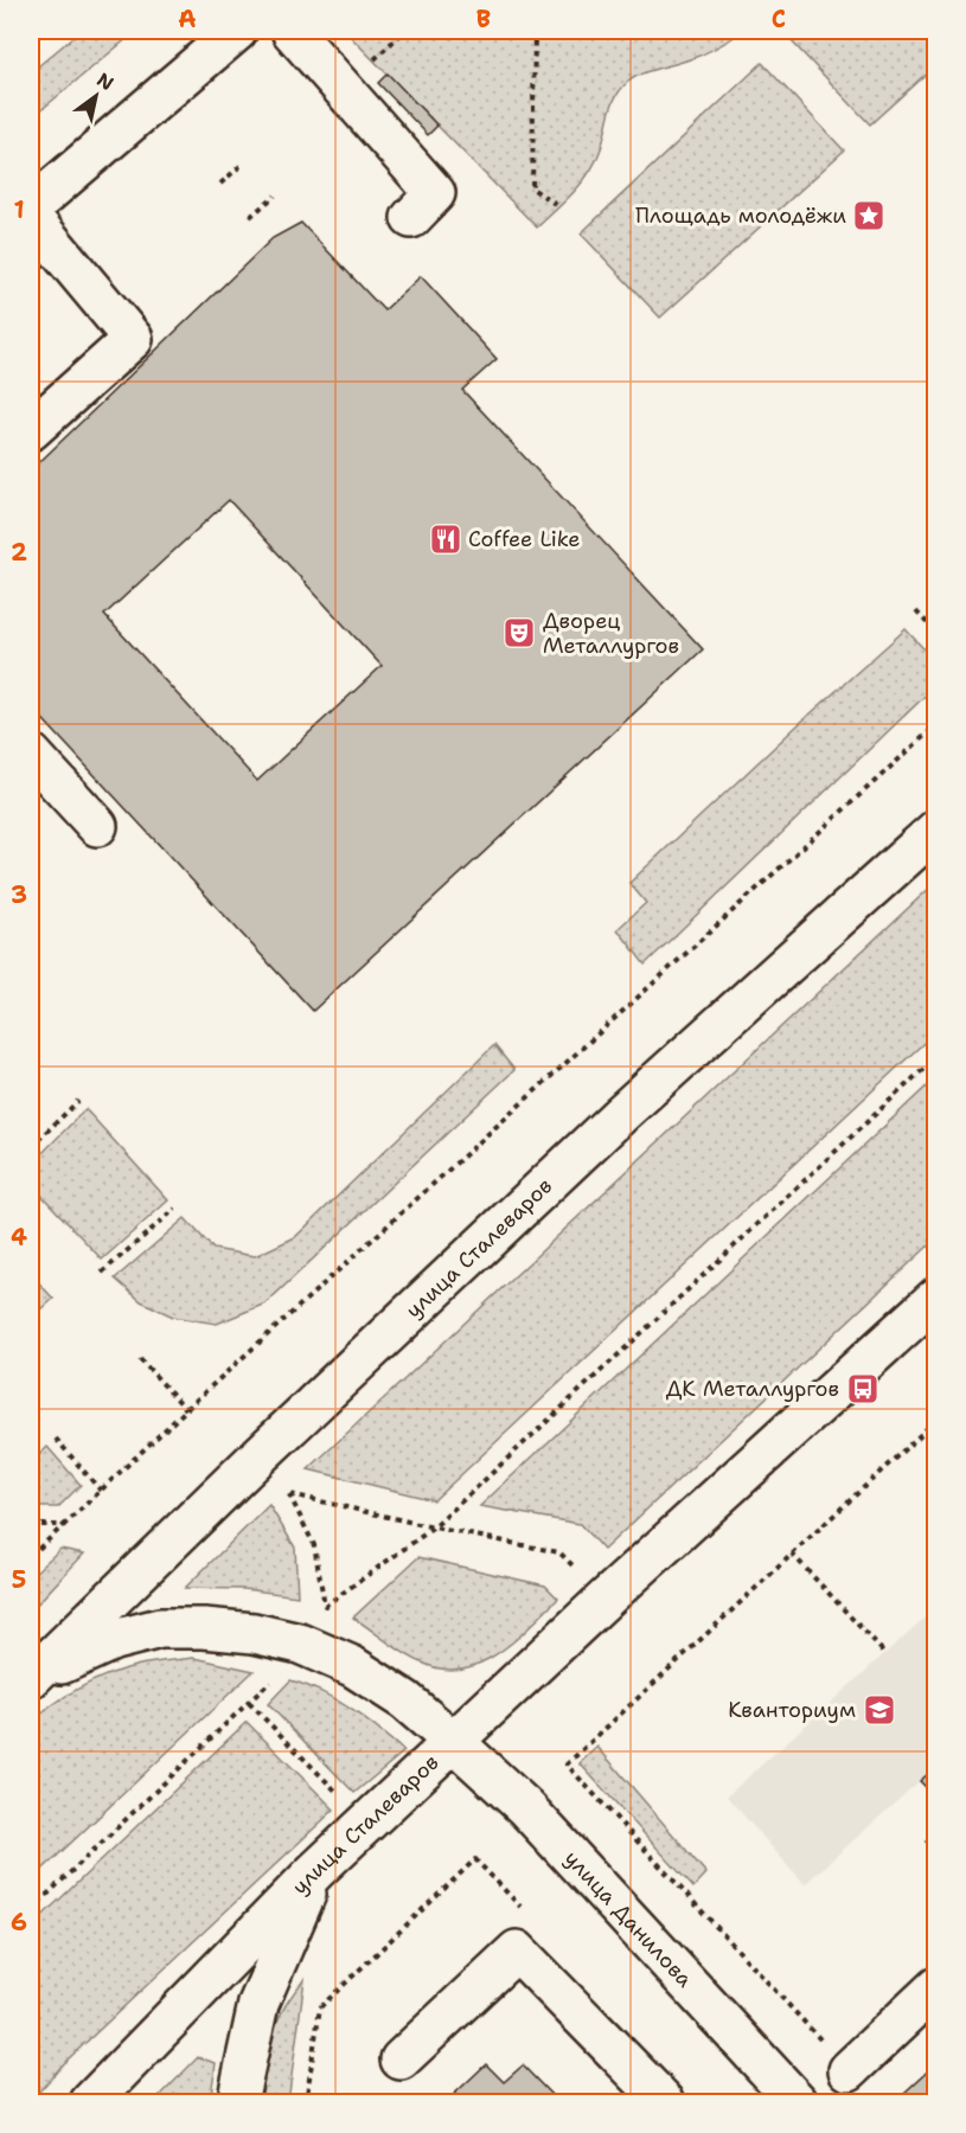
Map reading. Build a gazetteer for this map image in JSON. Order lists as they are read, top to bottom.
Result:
{
  "streets": {
    "main road": ["улица Сталеваров", "улица Данилова"]
  },
  "crossings": [
    ["улица Сталеваров", "улица Данилова"]
  ],
  "places": {
    "place": ["Площадь молодёжи"],
    "restaurant": ["Coffee Like"],
    "theatre": ["Дворец Металлургов"],
    "bus stop": ["ДК Металлургов"],
    "school or university": ["Кванториум"]
  },
  "north": "top right",
  "grid": {
    "columns": ["A", "B", "C"],
    "rows": [
      "1",
      "2",
      "3",
      "4",
      "5",
      "6"
    ]
  }
}
